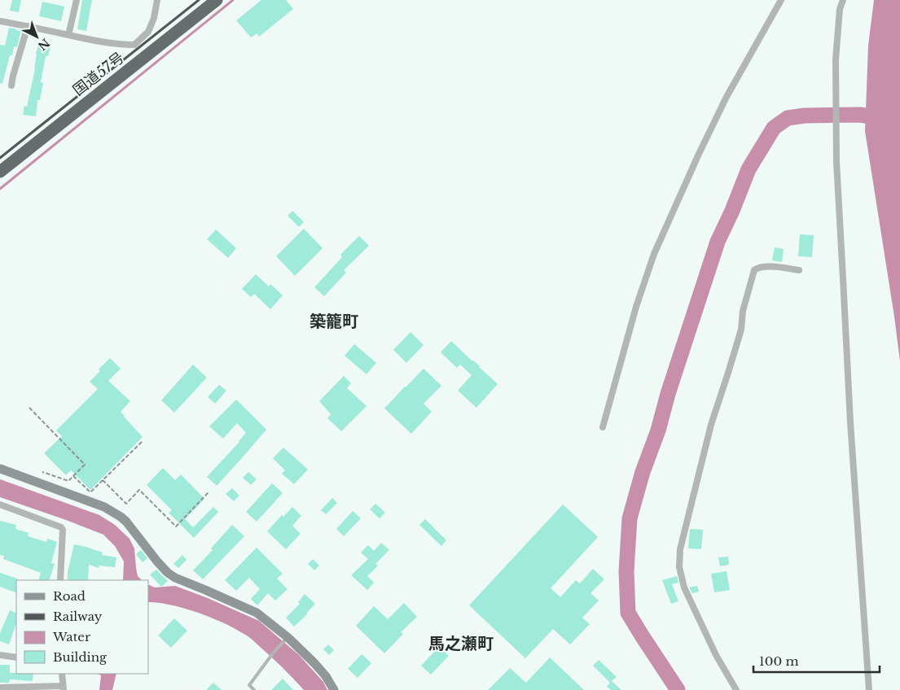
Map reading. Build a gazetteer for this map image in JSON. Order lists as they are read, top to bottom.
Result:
{
  "streets": {
    "highway": ["国道57号"]
  },
  "districts": ["築籠町", "馬之瀬町"],
  "legend": [
    "Road",
    "Railway",
    "Water",
    "Building"
  ],
  "scale_bar": "100 m",
  "north": "bottom right"
}
